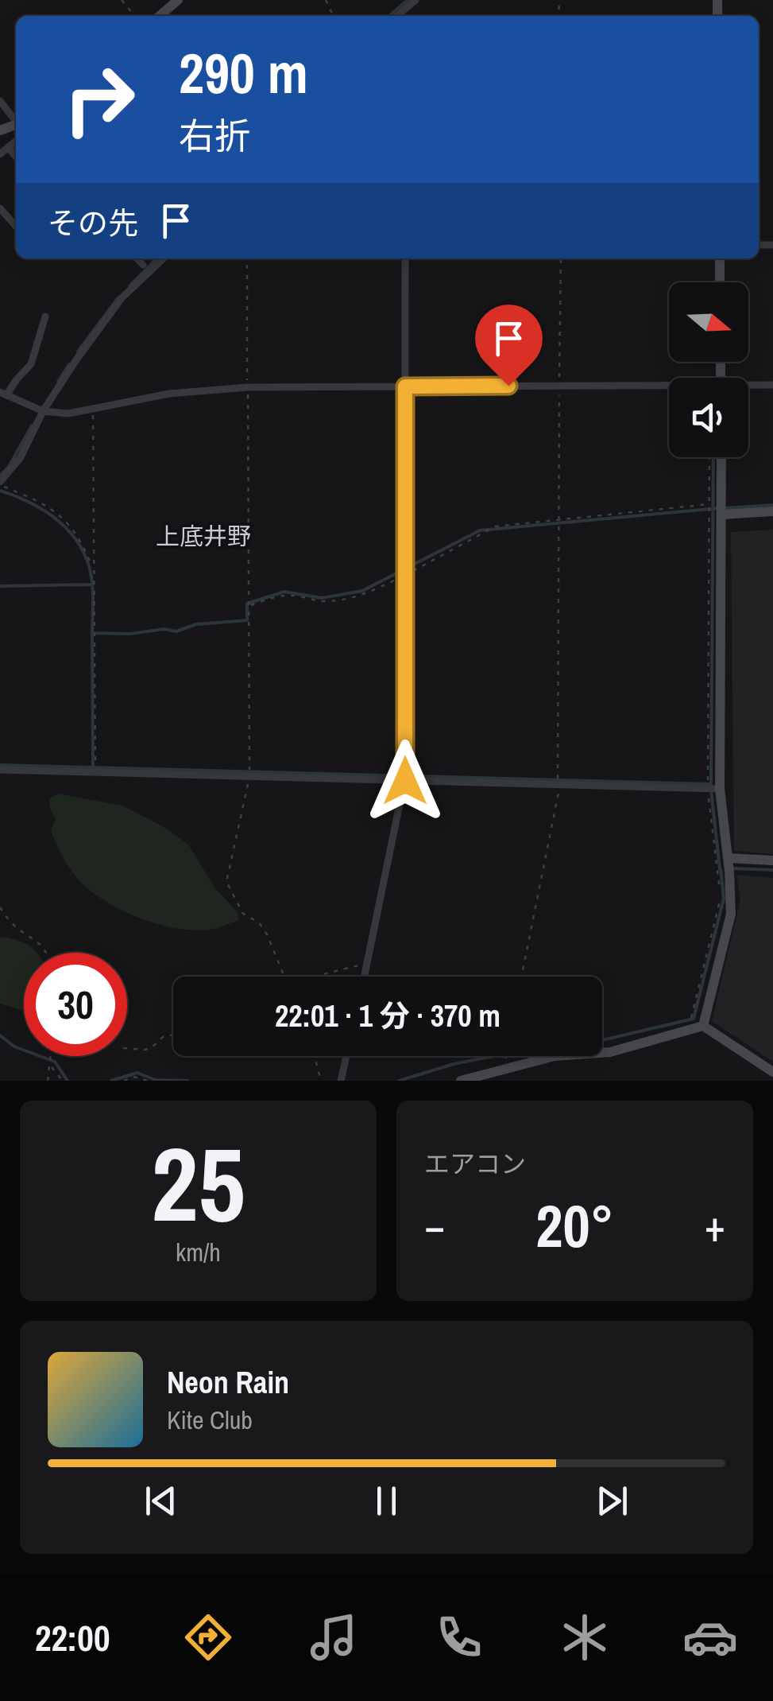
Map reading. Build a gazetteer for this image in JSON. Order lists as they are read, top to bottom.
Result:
{
  "districts": ["上底井野"],
  "north": "right",
  "page": {
    "turn": ["290 m", "右折"],
    "then": "その先",
    "limit": "30",
    "trip": "22:01 · 1 分 · 370 m",
    "tile": [
      ["25", "km/h"],
      "エアコン"
    ],
    "heat": ["−", "20°", "+"],
    "song": ["Neon Rain", "Kite Club"],
    "tabs": "22:00"
  }
}
